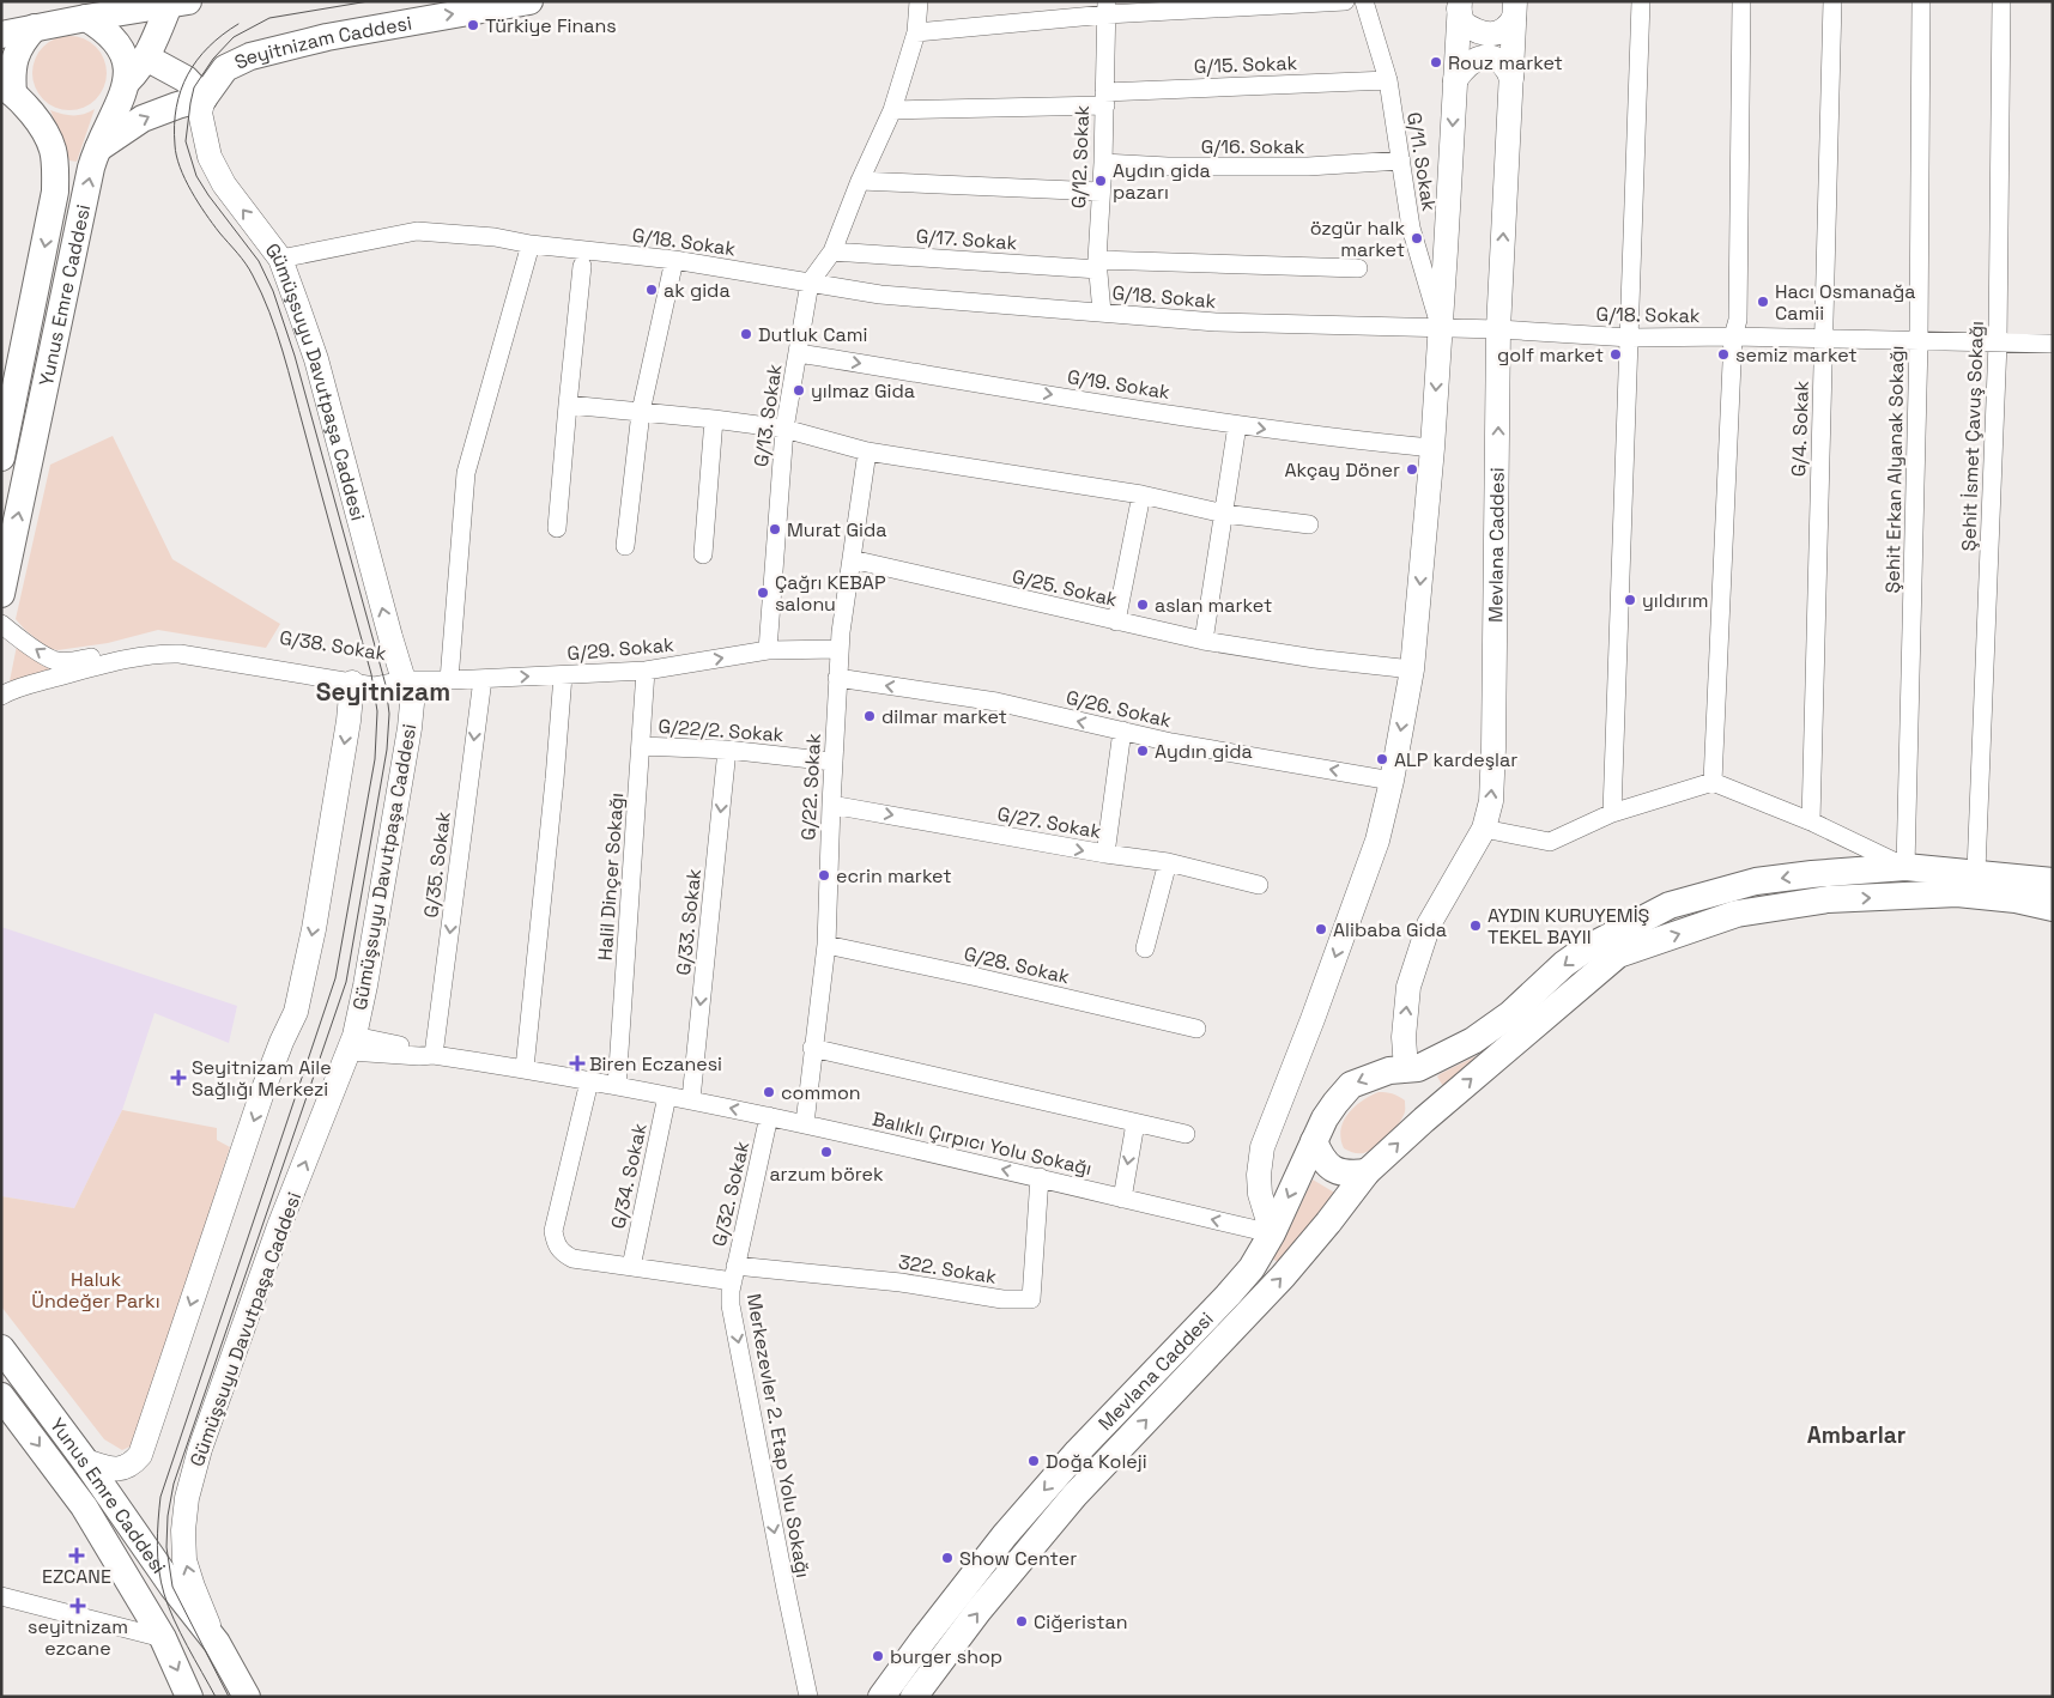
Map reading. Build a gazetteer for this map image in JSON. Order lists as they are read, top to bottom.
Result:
{
  "streets": {
    "main road": ["Seyitnizam Caddesi", "Yunus Emre Caddesi", "Mevlana Caddesi"],
    "street": [
      "G/15. Sokak",
      "G/16. Sokak",
      "G/12. Sokak",
      "G/11. Sokak",
      "G/17. Sokak",
      "G/18. Sokak",
      "Gümüşsuyu Davutpaşa Caddesi",
      "G/19. Sokak",
      "G/13. Sokak",
      "G/4. Sokak",
      "Şehit İsmet Çavuş Sokağı",
      "Şehit Erkan Alyanak Sokağı",
      "G/25. Sokak",
      "G/38. Sokak",
      "G/29. Sokak",
      "G/26. Sokak",
      "G/22/2. Sokak",
      "G/22. Sokak",
      "G/27. Sokak",
      "G/35. Sokak",
      "Halil Dinçer Sokağı",
      "G/33. Sokak",
      "G/28. Sokak",
      "Balıklı Çırpıcı Yolu Sokağı",
      "G/34. Sokak",
      "G/32. Sokak",
      "322. Sokak",
      "Merkezevler 2. Etap Yolu Sokağı"
    ]
  },
  "crossings": [
    ["Seyitnizam Caddesi", "Gümüşsuyu Davutpaşa Caddesi"],
    ["G/15. Sokak", "G/12. Sokak"],
    ["G/15. Sokak", "G/11. Sokak"],
    ["G/15. Sokak", "G/13. Sokak"],
    ["G/16. Sokak", "G/12. Sokak"],
    ["G/16. Sokak", "G/11. Sokak"],
    ["G/12. Sokak", "G/17. Sokak"],
    ["G/12. Sokak", "G/18. Sokak"],
    ["G/11. Sokak", "G/18. Sokak"],
    ["G/17. Sokak", "G/13. Sokak"],
    ["G/18. Sokak", "Gümüşsuyu Davutpaşa Caddesi"],
    ["G/18. Sokak", "G/13. Sokak"],
    ["G/18. Sokak", "G/4. Sokak"],
    ["G/18. Sokak", "Şehit İsmet Çavuş Sokağı"],
    ["G/18. Sokak", "Şehit Erkan Alyanak Sokağı"],
    ["G/18. Sokak", "Mevlana Caddesi"],
    ["Yunus Emre Caddesi", "Gümüşsuyu Davutpaşa Caddesi"],
    ["Gümüşsuyu Davutpaşa Caddesi", "G/38. Sokak"],
    ["Gümüşsuyu Davutpaşa Caddesi", "G/29. Sokak"],
    ["Gümüşsuyu Davutpaşa Caddesi", "Balıklı Çırpıcı Yolu Sokağı"],
    ["G/19. Sokak", "G/13. Sokak"],
    ["G/13. Sokak", "G/29. Sokak"],
    ["Mevlana Caddesi", "Balıklı Çırpıcı Yolu Sokağı"],
    ["G/25. Sokak", "G/22. Sokak"],
    ["G/38. Sokak", "G/29. Sokak"],
    ["G/29. Sokak", "G/22. Sokak"],
    ["G/29. Sokak", "G/35. Sokak"],
    ["G/29. Sokak", "Halil Dinçer Sokağı"],
    ["G/26. Sokak", "G/22. Sokak"],
    ["G/22/2. Sokak", "G/22. Sokak"],
    ["G/22/2. Sokak", "Halil Dinçer Sokağı"],
    ["G/22/2. Sokak", "G/33. Sokak"],
    ["G/22. Sokak", "G/27. Sokak"],
    ["G/22. Sokak", "G/28. Sokak"],
    ["G/22. Sokak", "Balıklı Çırpıcı Yolu Sokağı"],
    ["G/35. Sokak", "Balıklı Çırpıcı Yolu Sokağı"],
    ["Halil Dinçer Sokağı", "Balıklı Çırpıcı Yolu Sokağı"],
    ["G/33. Sokak", "Balıklı Çırpıcı Yolu Sokağı"],
    ["Balıklı Çırpıcı Yolu Sokağı", "G/34. Sokak"],
    ["Balıklı Çırpıcı Yolu Sokağı", "G/32. Sokak"],
    ["Balıklı Çırpıcı Yolu Sokağı", "322. Sokak"],
    ["Balıklı Çırpıcı Yolu Sokağı", "Merkezevler 2. Etap Yolu Sokağı"],
    ["G/34. Sokak", "Merkezevler 2. Etap Yolu Sokağı"],
    ["G/32. Sokak", "322. Sokak"],
    ["G/32. Sokak", "Merkezevler 2. Etap Yolu Sokağı"],
    ["322. Sokak", "Merkezevler 2. Etap Yolu Sokağı"]
  ],
  "one_way": [
    "Seyitnizam Caddesi",
    "G/29. Sokak",
    "G/26. Sokak",
    "G/27. Sokak",
    "G/33. Sokak",
    "Merkezevler 2. Etap Yolu Sokağı"
  ],
  "districts": ["Seyitnizam", "Ambarlar"],
  "parks": ["Haluk Ündeğer Parkı"],
  "places": {
    "other": [
      "Türkiye Finans",
      "Rouz market",
      "Aydın gida pazarı",
      "özgür halk market",
      "ak gida",
      "Hacı Osmanağa Camii",
      "Dutluk Cami",
      "golf market",
      "semiz market",
      "yılmaz Gida",
      "Akçay Döner",
      "Murat Gida",
      "Çağrı KEBAP salonu",
      "yıldırım",
      "aslan market",
      "dilmar market",
      "Aydın gida",
      "ALP kardeşlar",
      "ecrin market",
      "AYDIN KURUYEMİŞ TEKEL BAYII",
      "Alibaba Gida",
      "common",
      "arzum börek",
      "Doğa Koleji",
      "Show Center",
      "Ciğeristan",
      "burger shop"
    ],
    "health": [
      "Biren Eczanesi",
      "Seyitnizam Aile Sağlığı Merkezi",
      "EZCANE",
      "seyitnizam ezcane"
    ]
  }
}
